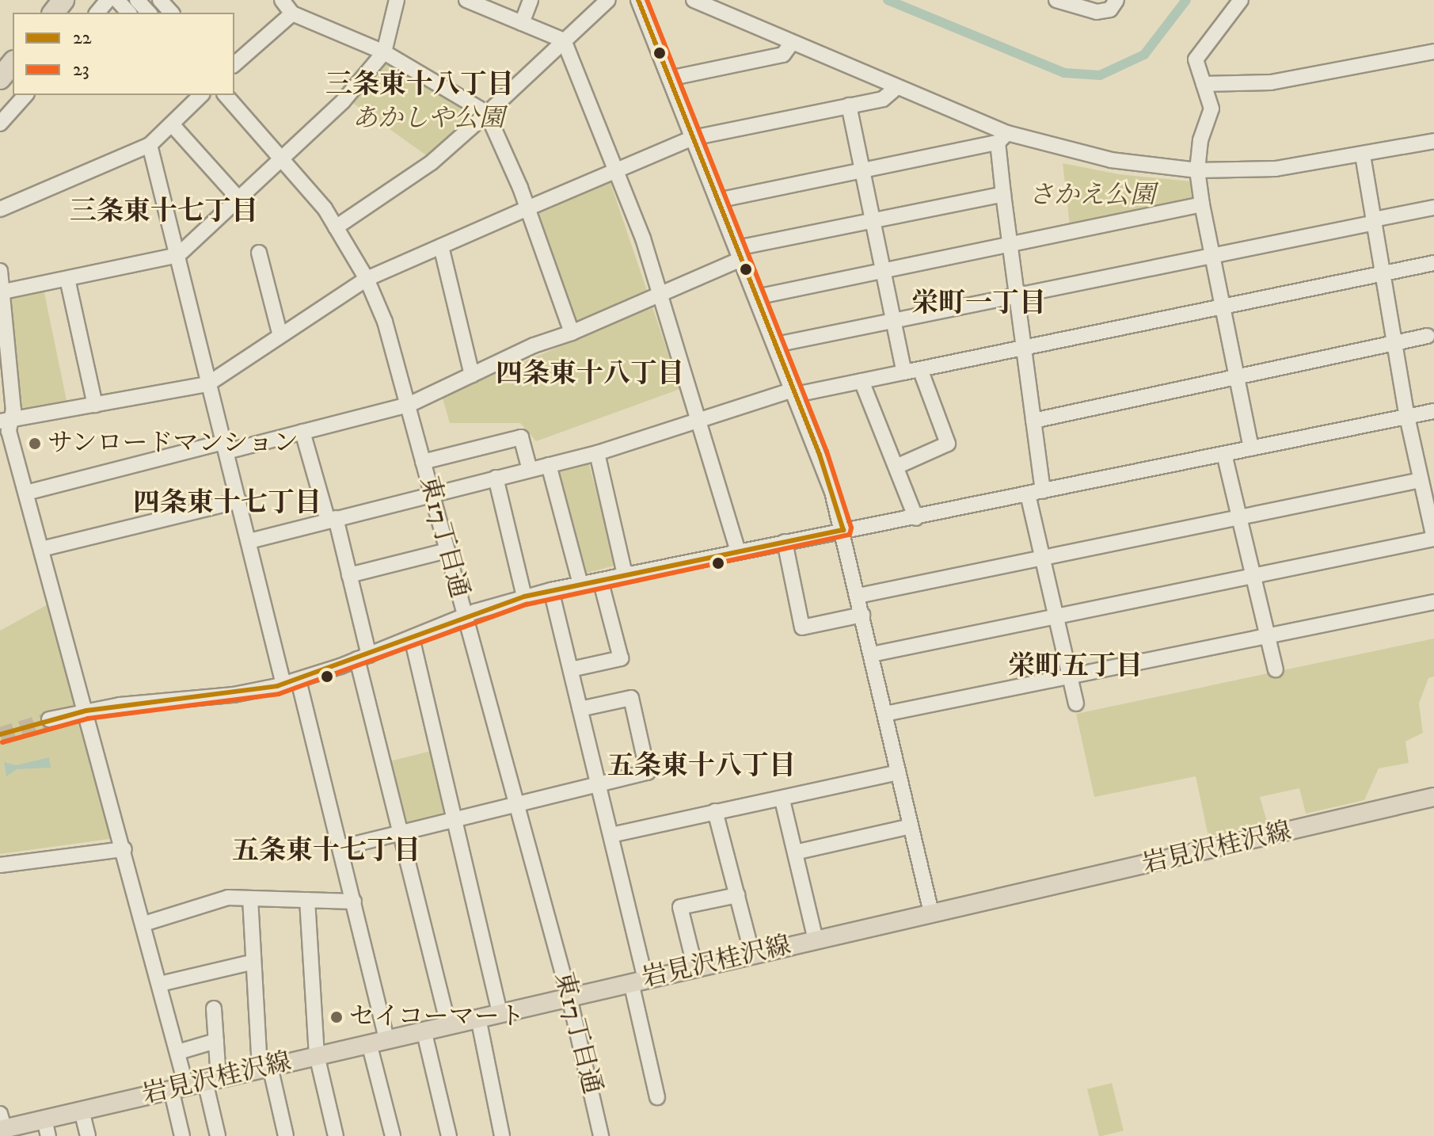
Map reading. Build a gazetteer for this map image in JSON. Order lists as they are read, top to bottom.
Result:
{
  "streets": {
    "main road": ["岩見沢桂沢線"],
    "street": ["東17丁目通"]
  },
  "crossings": [
    ["東17丁目通", "岩見沢桂沢線"]
  ],
  "districts": [
    "三条東十八丁目",
    "三条東十七丁目",
    "栄町一丁目",
    "四条東十八丁目",
    "四条東十七丁目",
    "栄町五丁目",
    "五条東十八丁目",
    "五条東十七丁目"
  ],
  "parks": ["あかしや公園", "さかえ公園"],
  "places": ["サンロードマンション", "セイコーマート"],
  "lines": ["transit line 22", "transit line 23"],
  "legend": ["22", "23"]
}
